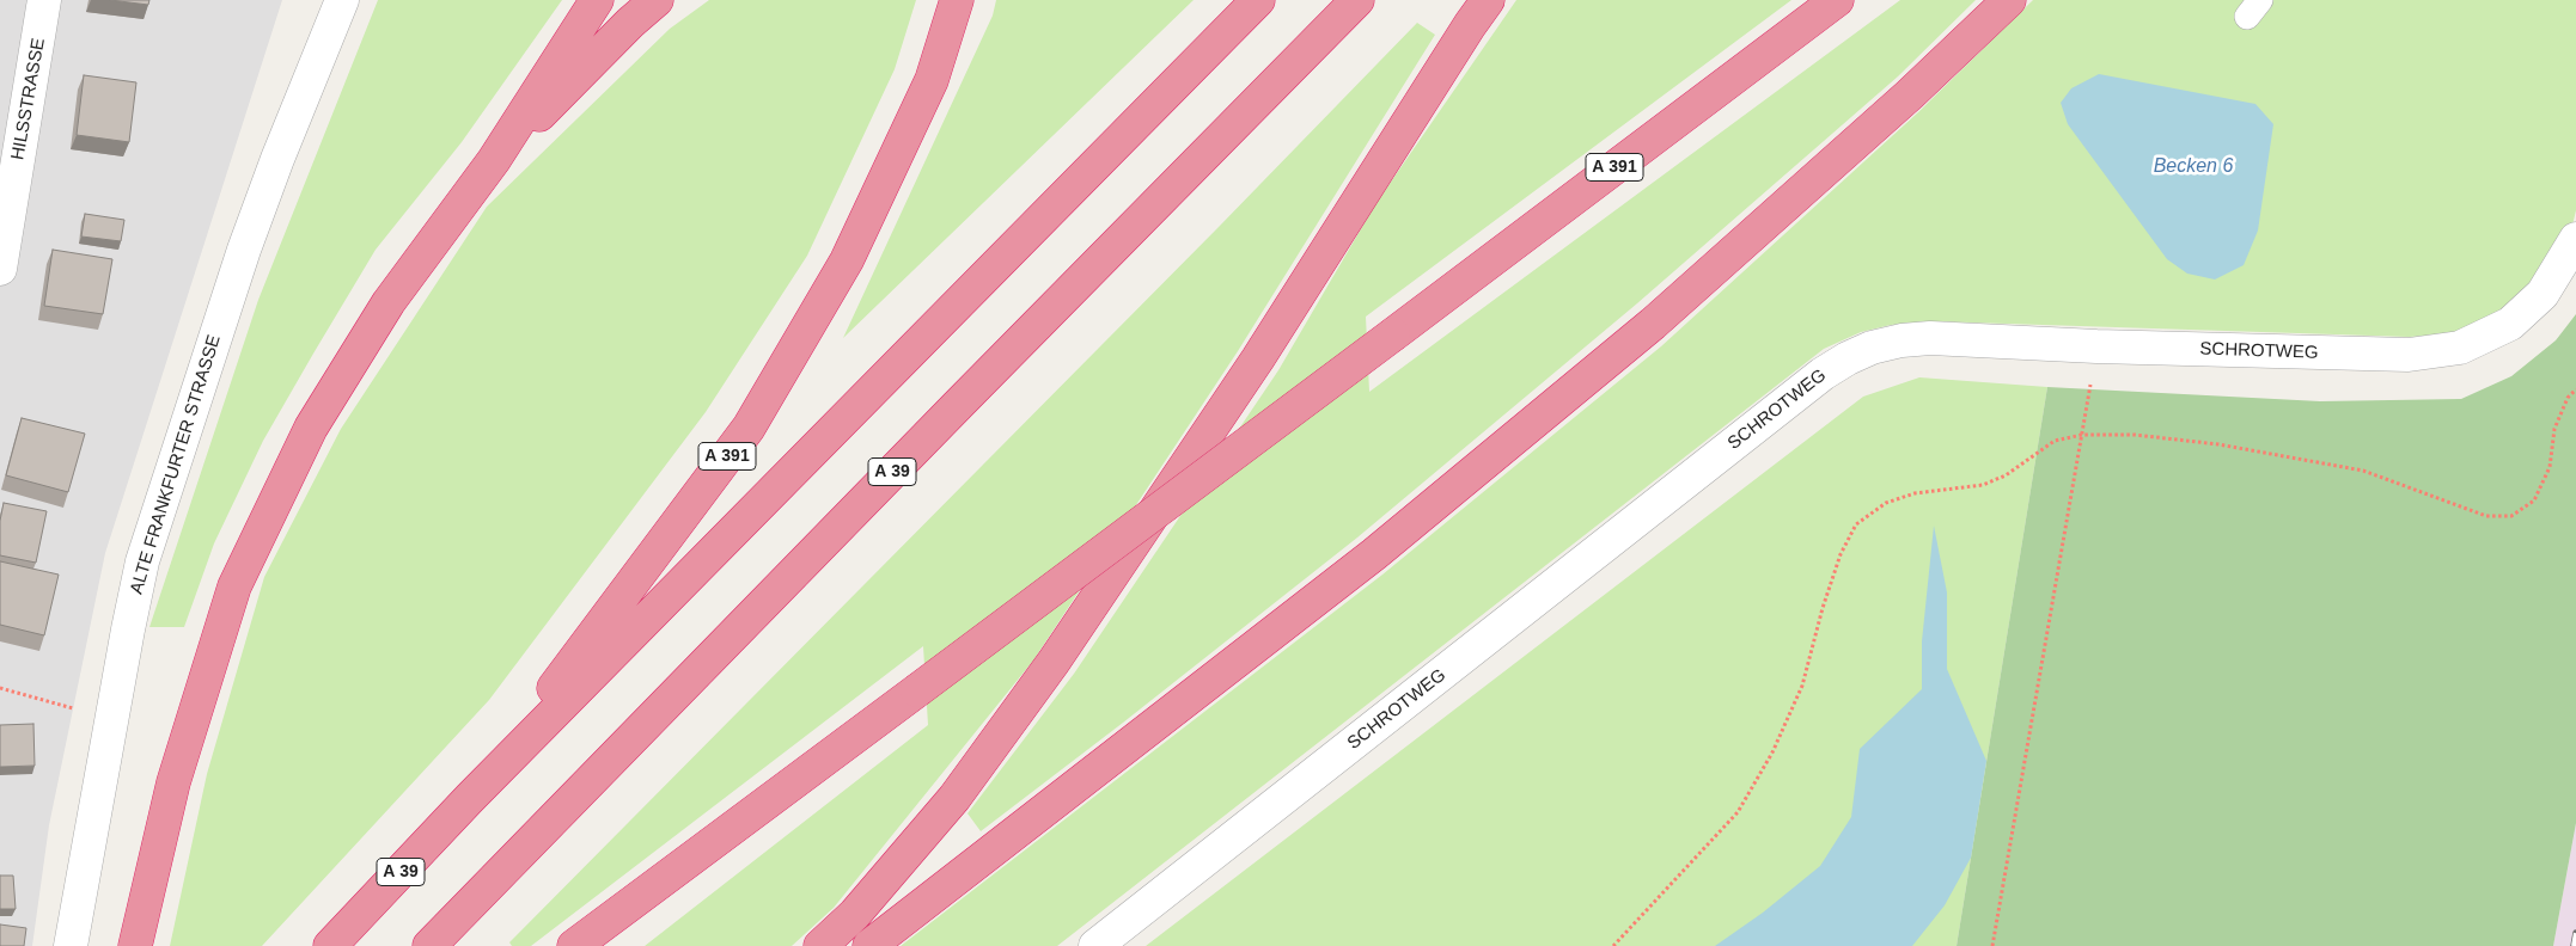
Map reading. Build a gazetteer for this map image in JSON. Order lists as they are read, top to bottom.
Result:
{
  "streets": {
    "highway": ["A 391", "A 39"],
    "street": ["HILSSTRASSE", "SCHROTWEG", "ALTE FRANKFURTER STRASSE"]
  },
  "crossings": [
    ["A 391", "A 39"]
  ],
  "water": ["Becken 6"]
}
